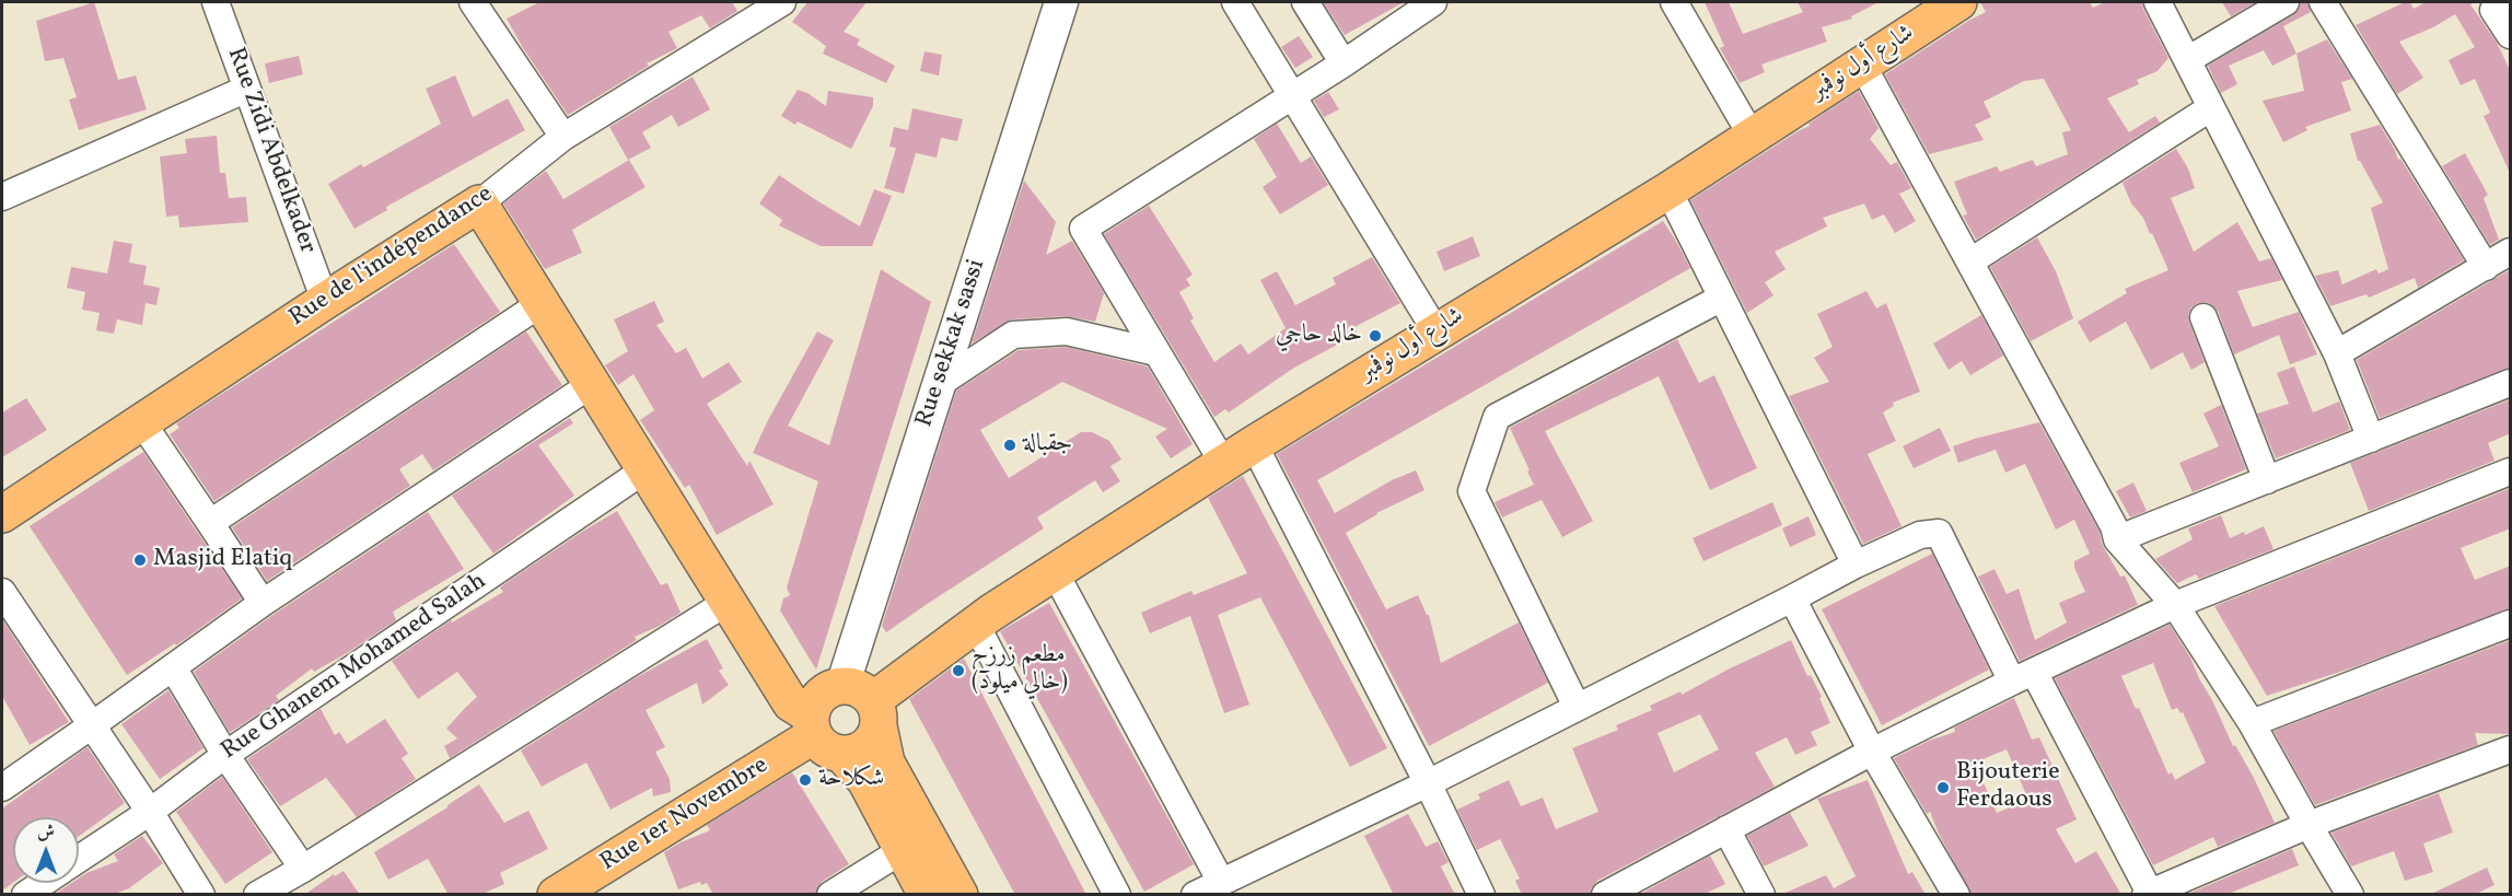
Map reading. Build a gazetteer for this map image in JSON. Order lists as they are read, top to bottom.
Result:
{
  "streets": {
    "main road": ["شارع أول نوفمبر", "Rue de l'indépendance", "Rue 1er Novembre"],
    "street": ["Rue Zidi Abdelkader", "Rue sekkak sassi", "Rue Ghanem Mohamed Salah"]
  },
  "crossings": [
    ["شارع أول نوفمبر", "Rue sekkak sassi"],
    ["شارع أول نوفمبر", "Rue 1er Novembre"],
    ["Rue Zidi Abdelkader", "Rue de l'indépendance"],
    ["Rue sekkak sassi", "Rue 1er Novembre"]
  ],
  "places": [
    "خالد حاجي",
    "جقبالة",
    "Masjid Elatiq",
    "مطعم زرزح (خالي ميلود)",
    "شكلاحة",
    "Bijouterie Ferdaous"
  ],
  "north": "top"
}
